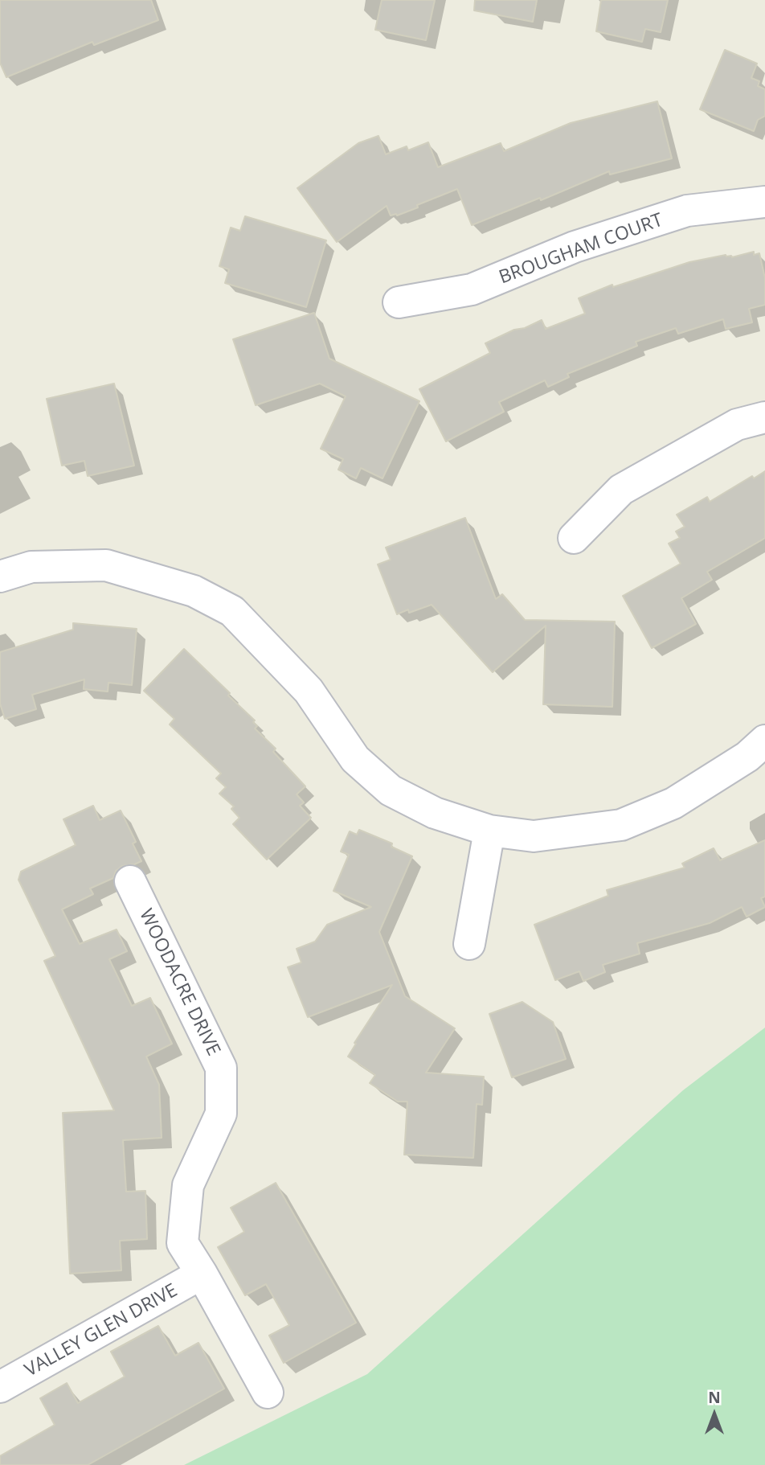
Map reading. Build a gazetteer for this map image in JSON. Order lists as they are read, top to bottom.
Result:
{
  "streets": {
    "street": ["BROUGHAM COURT", "WOODACRE DRIVE", "VALLEY GLEN DRIVE"]
  },
  "crossings": [
    ["WOODACRE DRIVE", "VALLEY GLEN DRIVE"]
  ],
  "north": "top"
}
